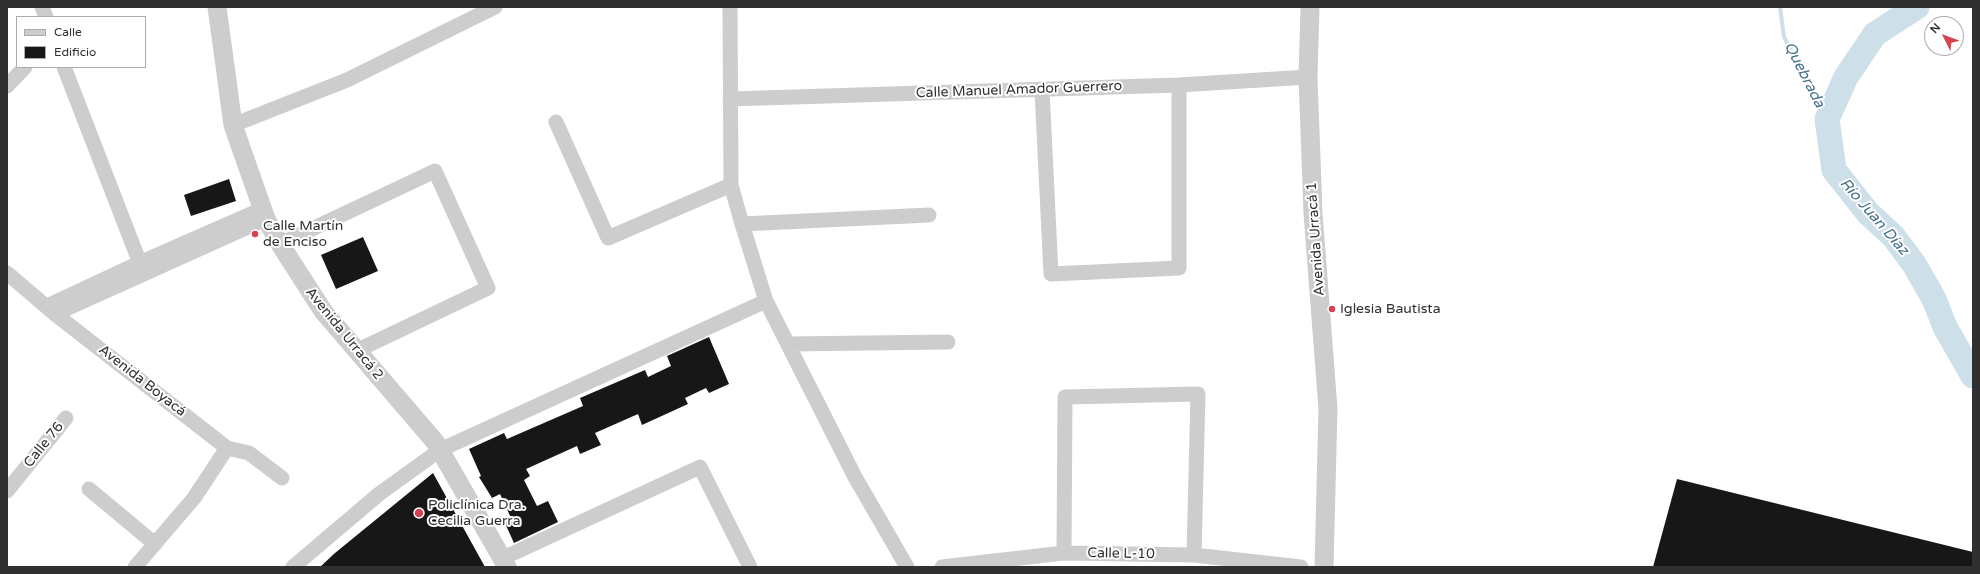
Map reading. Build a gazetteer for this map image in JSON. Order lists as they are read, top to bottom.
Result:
{
  "streets": {
    "street": [
      "Calle Manuel Amador Guerrero",
      "Avenida Urracá 1",
      "Avenida Urracá 2",
      "Avenida Boyacá",
      "Calle 76",
      "Calle L-10"
    ]
  },
  "crossings": [
    ["Calle Manuel Amador Guerrero", "Avenida Urracá 1"]
  ],
  "water": ["Quebrada", "Río Juan Díaz"],
  "places": ["Calle Martín de Enciso", "Iglesia Bautista", "Policlínica Dra. Cecilia Guerra"],
  "legend": ["Calle", "Edificio"],
  "north": "top left"
}
